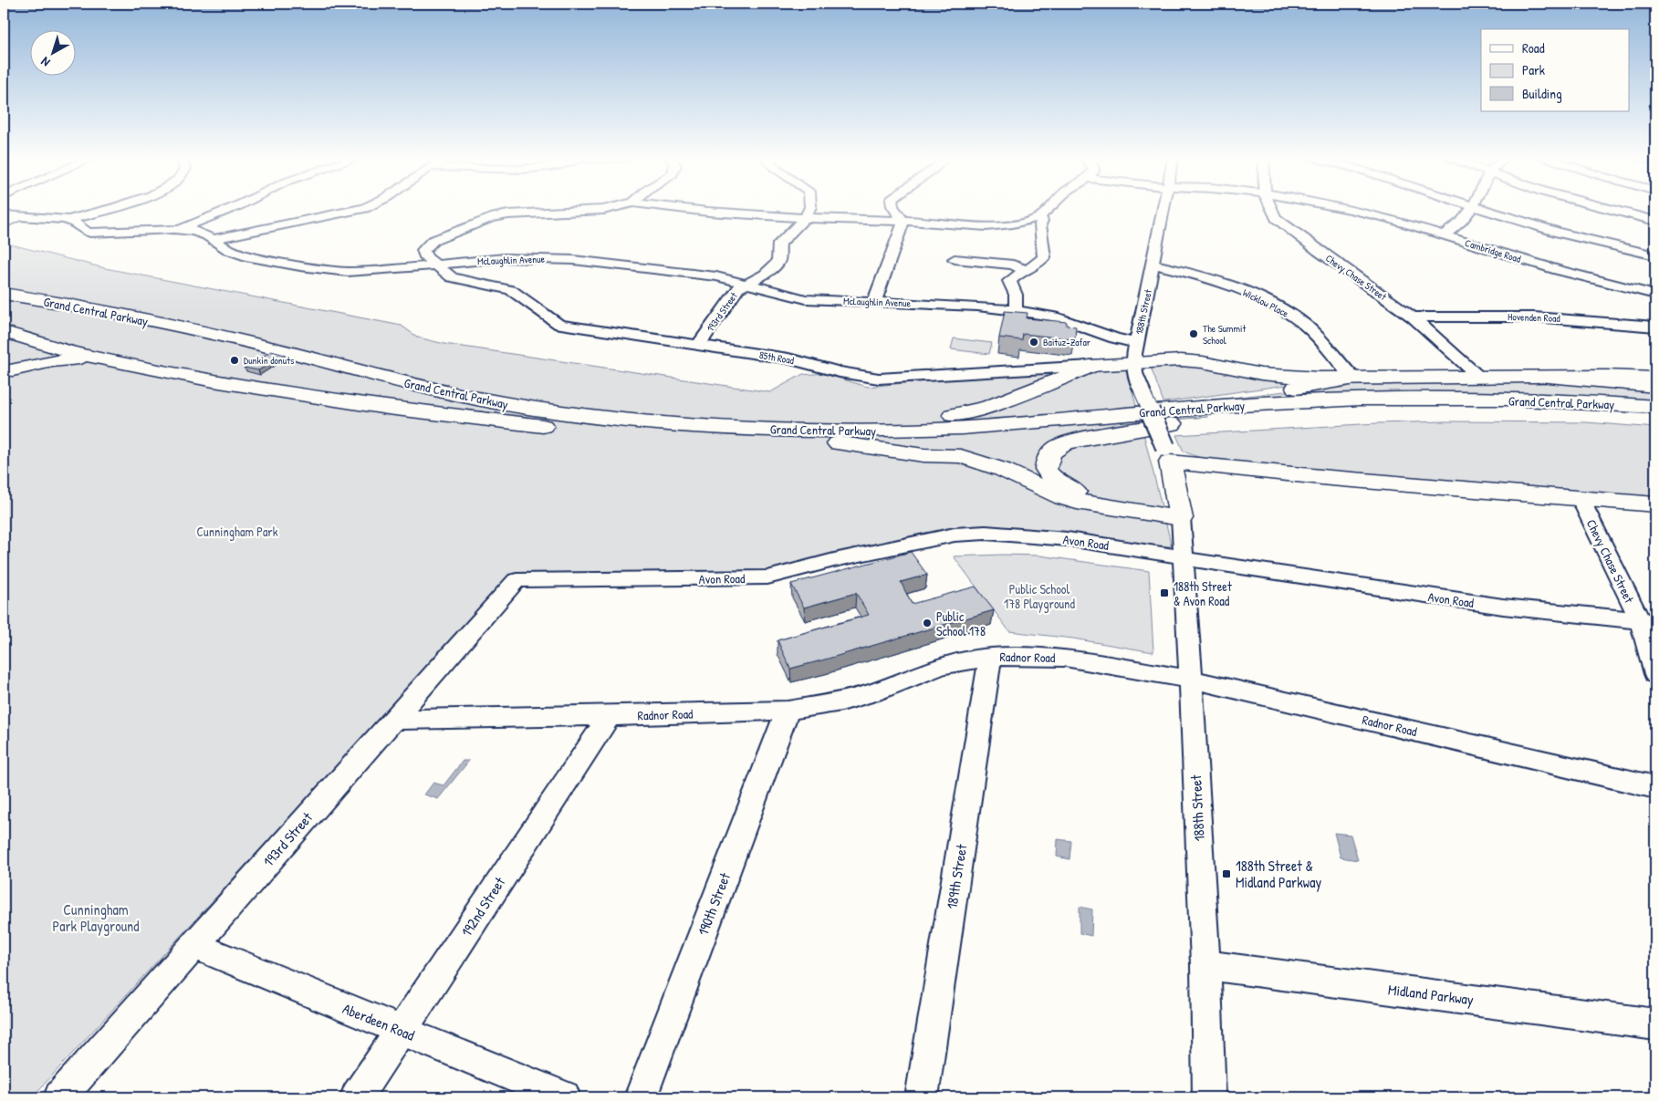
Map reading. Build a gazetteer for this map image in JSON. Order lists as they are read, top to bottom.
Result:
{
  "streets": {
    "main road": ["Grand Central Parkway", "85th Road"],
    "street": [
      "Cambridge Road",
      "McLaughlin Avenue",
      "Chevy Chase Street",
      "Wicklow Place",
      "193rd Street",
      "188th Street",
      "Hovenden Road",
      "Avon Road",
      "Radnor Road",
      "189th Street",
      "190th Street",
      "192nd Street",
      "Midland Parkway",
      "Aberdeen Road"
    ]
  },
  "crossings": [
    ["McLaughlin Avenue", "Grand Central Parkway"],
    ["McLaughlin Avenue", "193rd Street"],
    ["McLaughlin Avenue", "188th Street"],
    ["McLaughlin Avenue", "85th Road"],
    ["Chevy Chase Street", "Grand Central Parkway"],
    ["Chevy Chase Street", "Hovenden Road"],
    ["Chevy Chase Street", "Avon Road"],
    ["Wicklow Place", "Grand Central Parkway"],
    ["Wicklow Place", "188th Street"],
    ["Grand Central Parkway", "188th Street"],
    ["Grand Central Parkway", "85th Road"],
    ["193rd Street", "85th Road"],
    ["193rd Street", "Avon Road"],
    ["193rd Street", "Radnor Road"],
    ["193rd Street", "Aberdeen Road"],
    ["188th Street", "85th Road"],
    ["188th Street", "Avon Road"],
    ["188th Street", "Radnor Road"],
    ["188th Street", "Midland Parkway"],
    ["Radnor Road", "189th Street"],
    ["Radnor Road", "190th Street"],
    ["Radnor Road", "192nd Street"],
    ["192nd Street", "Aberdeen Road"]
  ],
  "parks": ["Cunningham Park", "Public School 178 Playground", "Cunningham Park Playground"],
  "places": {
    "other": [
      "The Summit School",
      "Baituz-Zafar",
      "Dunkin donuts",
      "Public School 178"
    ],
    "transit": ["188th Street & Avon Road", "188th Street & Midland Parkway"]
  },
  "legend": ["Road", "Park", "Building"],
  "north": "bottom left"
}
